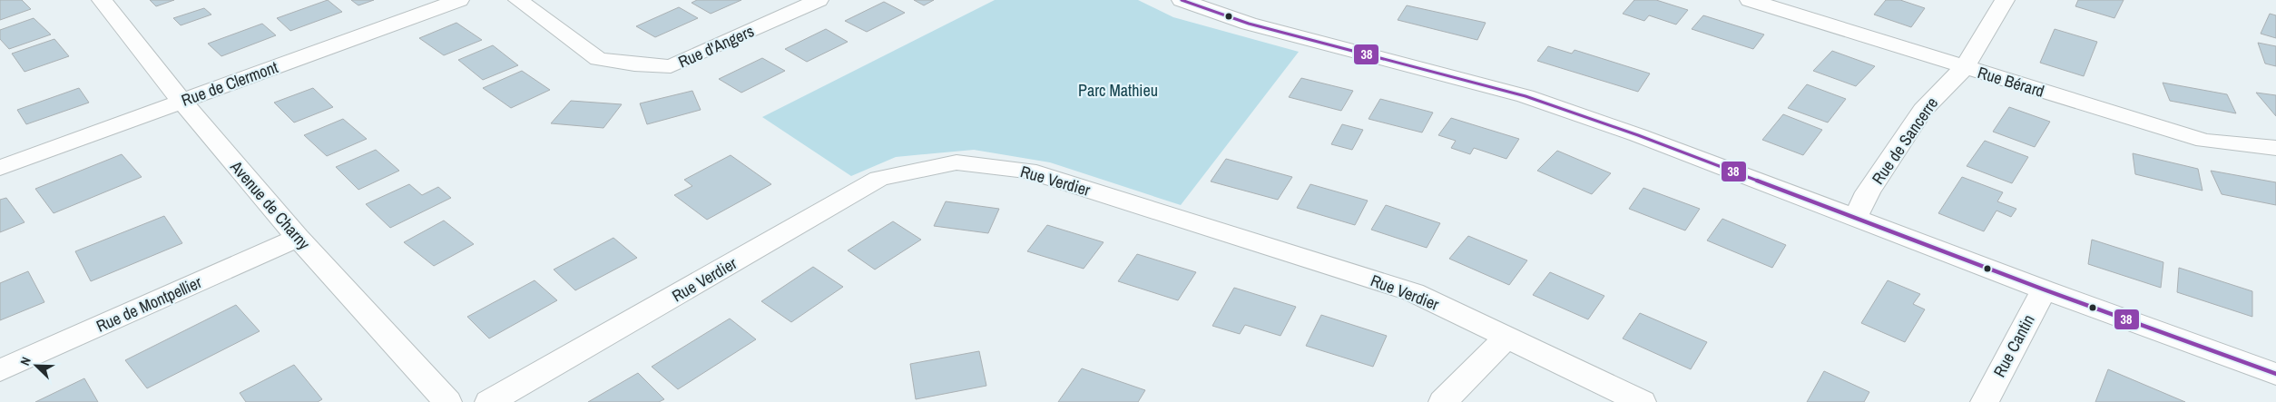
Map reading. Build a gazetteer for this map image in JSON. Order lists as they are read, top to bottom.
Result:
{
  "streets": {
    "street": [
      "Rue d'Angers",
      "Rue Bérard",
      "Rue de Clermont",
      "Rue de Sancerre",
      "Rue Verdier",
      "Avenue de Charny",
      "Rue de Montpellier",
      "Rue Cantin"
    ]
  },
  "crossings": [
    ["Rue Bérard", "Rue de Sancerre"],
    ["Rue de Clermont", "Avenue de Charny"],
    ["Avenue de Charny", "Rue de Montpellier"]
  ],
  "parks": ["Parc Mathieu"],
  "lines": ["transit line 38"],
  "north": "top left"
}
